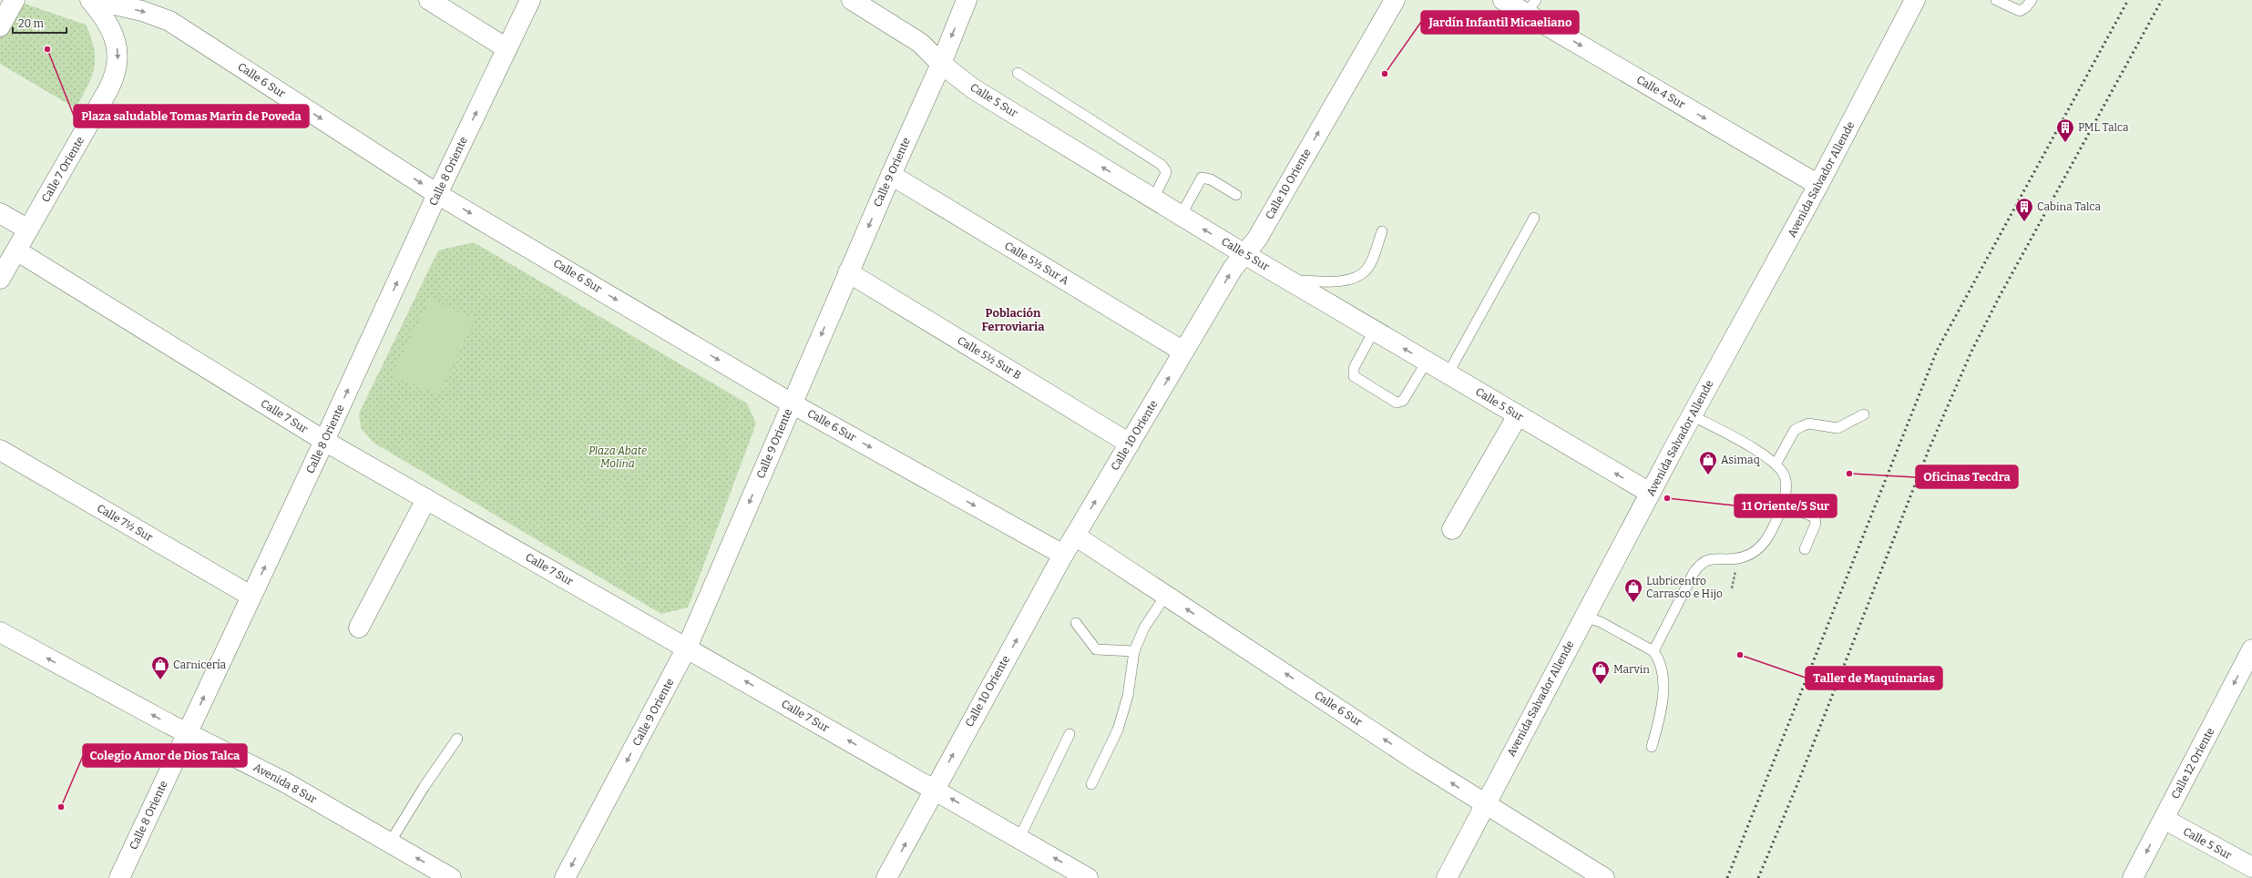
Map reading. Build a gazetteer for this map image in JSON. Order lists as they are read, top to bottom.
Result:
{
  "streets": {
    "street": [
      "Calle 6 Sur",
      "Calle 4 Sur",
      "Calle 5 Sur",
      "Calle 7 Oriente",
      "Calle 8 Oriente",
      "Calle 9 Oriente",
      "Avenida Salvador Allende",
      "Calle 10 Oriente",
      "Calle 5½ Sur A",
      "Calle 5½ Sur B",
      "Calle 7 Sur",
      "Calle 7½ Sur",
      "Calle 12 Oriente",
      "Avenida 8 Sur"
    ]
  },
  "crossings": [
    ["Calle 6 Sur", "Calle 8 Oriente"],
    ["Calle 6 Sur", "Calle 9 Oriente"],
    ["Calle 6 Sur", "Avenida Salvador Allende"],
    ["Calle 6 Sur", "Calle 10 Oriente"],
    ["Calle 4 Sur", "Avenida Salvador Allende"],
    ["Calle 5 Sur", "Calle 9 Oriente"],
    ["Calle 5 Sur", "Avenida Salvador Allende"],
    ["Calle 5 Sur", "Calle 10 Oriente"],
    ["Calle 5 Sur", "Calle 12 Oriente"],
    ["Calle 7 Oriente", "Calle 7 Sur"],
    ["Calle 8 Oriente", "Calle 7 Sur"],
    ["Calle 8 Oriente", "Calle 7½ Sur"],
    ["Calle 8 Oriente", "Avenida 8 Sur"],
    ["Calle 9 Oriente", "Calle 5½ Sur A"],
    ["Calle 9 Oriente", "Calle 5½ Sur B"],
    ["Calle 9 Oriente", "Calle 7 Sur"],
    ["Calle 10 Oriente", "Calle 5½ Sur A"],
    ["Calle 10 Oriente", "Calle 5½ Sur B"],
    ["Calle 10 Oriente", "Calle 7 Sur"]
  ],
  "one_way": [
    "Calle 4 Sur",
    "Calle 5 Sur",
    "Calle 7 Oriente",
    "Calle 8 Oriente",
    "Calle 9 Oriente",
    "Calle 10 Oriente",
    "Calle 7 Sur",
    "Calle 12 Oriente",
    "Avenida 8 Sur"
  ],
  "districts": ["Población Ferroviaria"],
  "parks": ["Plaza Abate Molina"],
  "places": {
    "other": [
      "Plaza saludable Tomas Marin de Poveda",
      "Jardín Infantil Micaeliano",
      "Oficinas Tecdra",
      "11 Oriente/5 Sur",
      "Taller de Maquinarias",
      "Colegio Amor de Dios Talca"
    ],
    "building": ["PML Talca", "Cabina Talca"],
    "shop": [
      "Asimaq",
      "Lubricentro Carrasco e Hijo",
      "Carnicería",
      "Marvin"
    ]
  },
  "scale_bar": "20 m"
}
